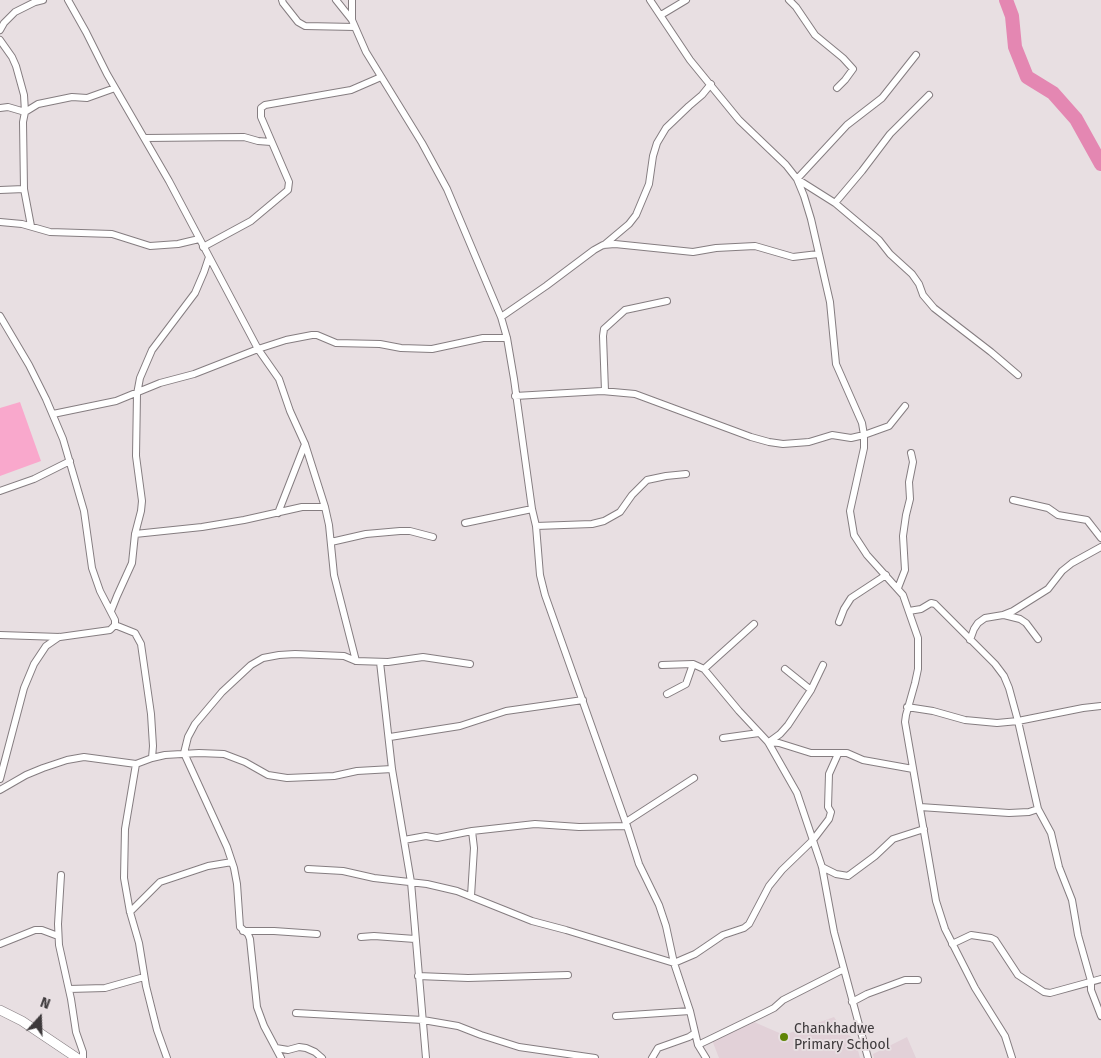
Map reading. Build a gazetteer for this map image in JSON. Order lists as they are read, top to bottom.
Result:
{
  "places": ["Chankhadwe Primary School"],
  "north": "top"
}
